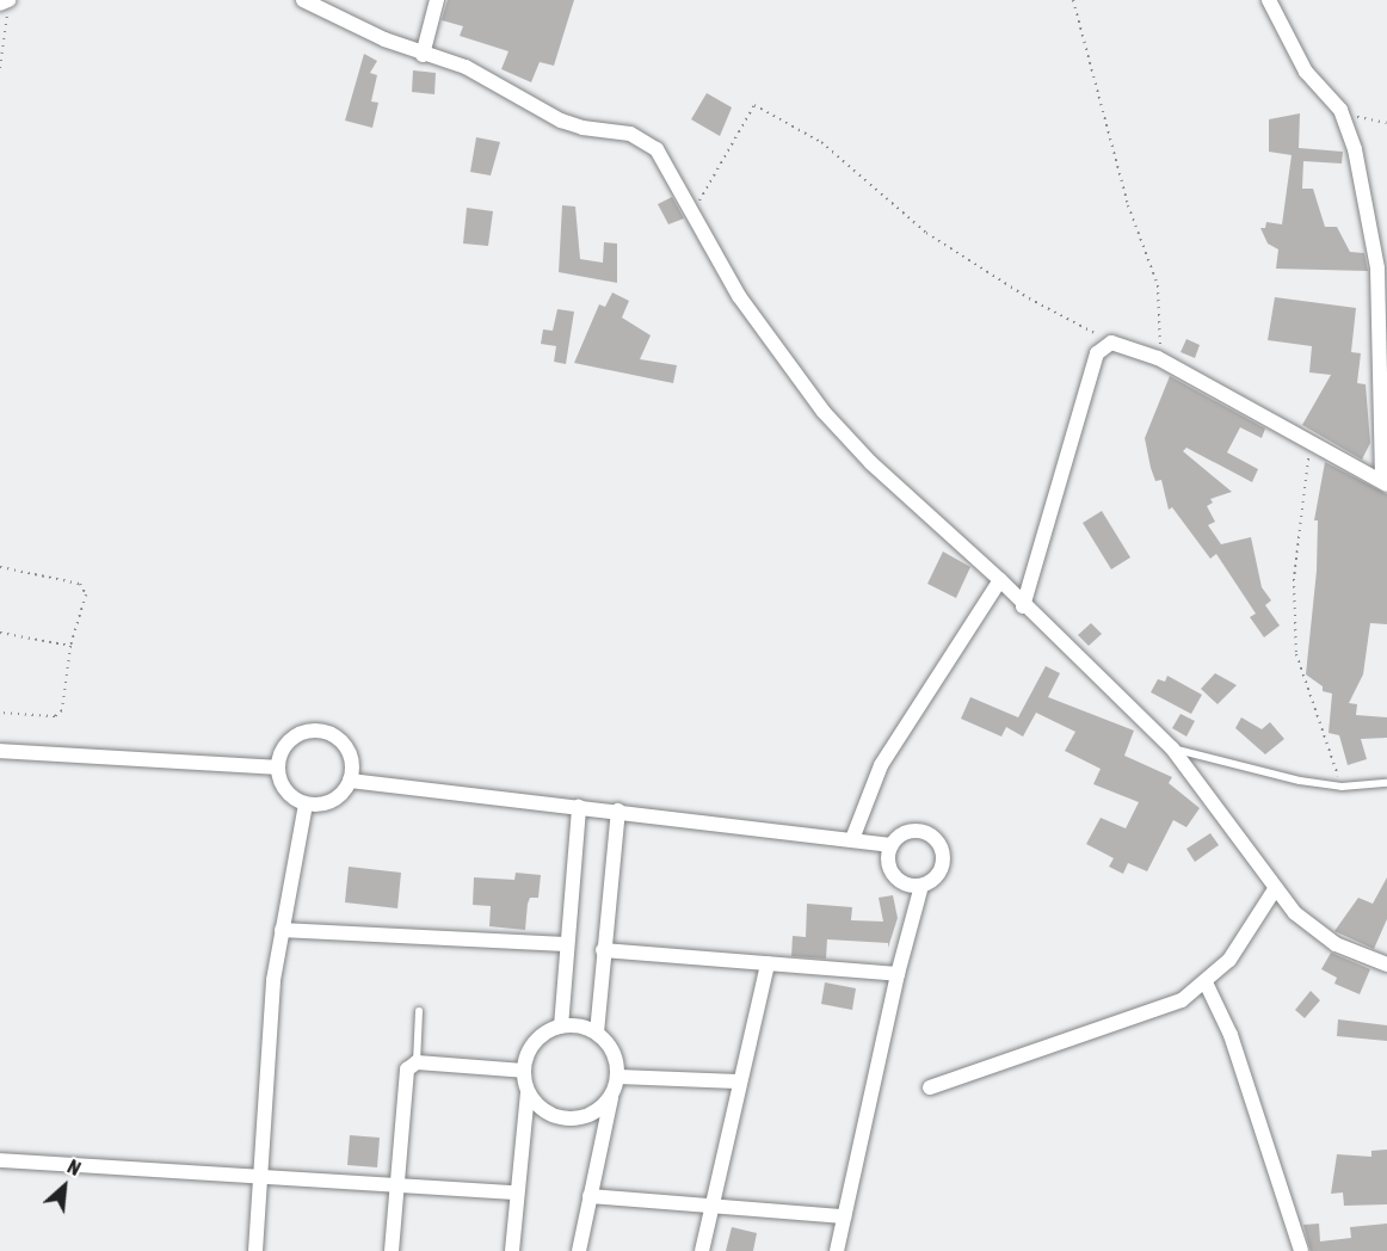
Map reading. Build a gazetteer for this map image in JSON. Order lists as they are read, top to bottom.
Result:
{
  "north": "top right"
}
